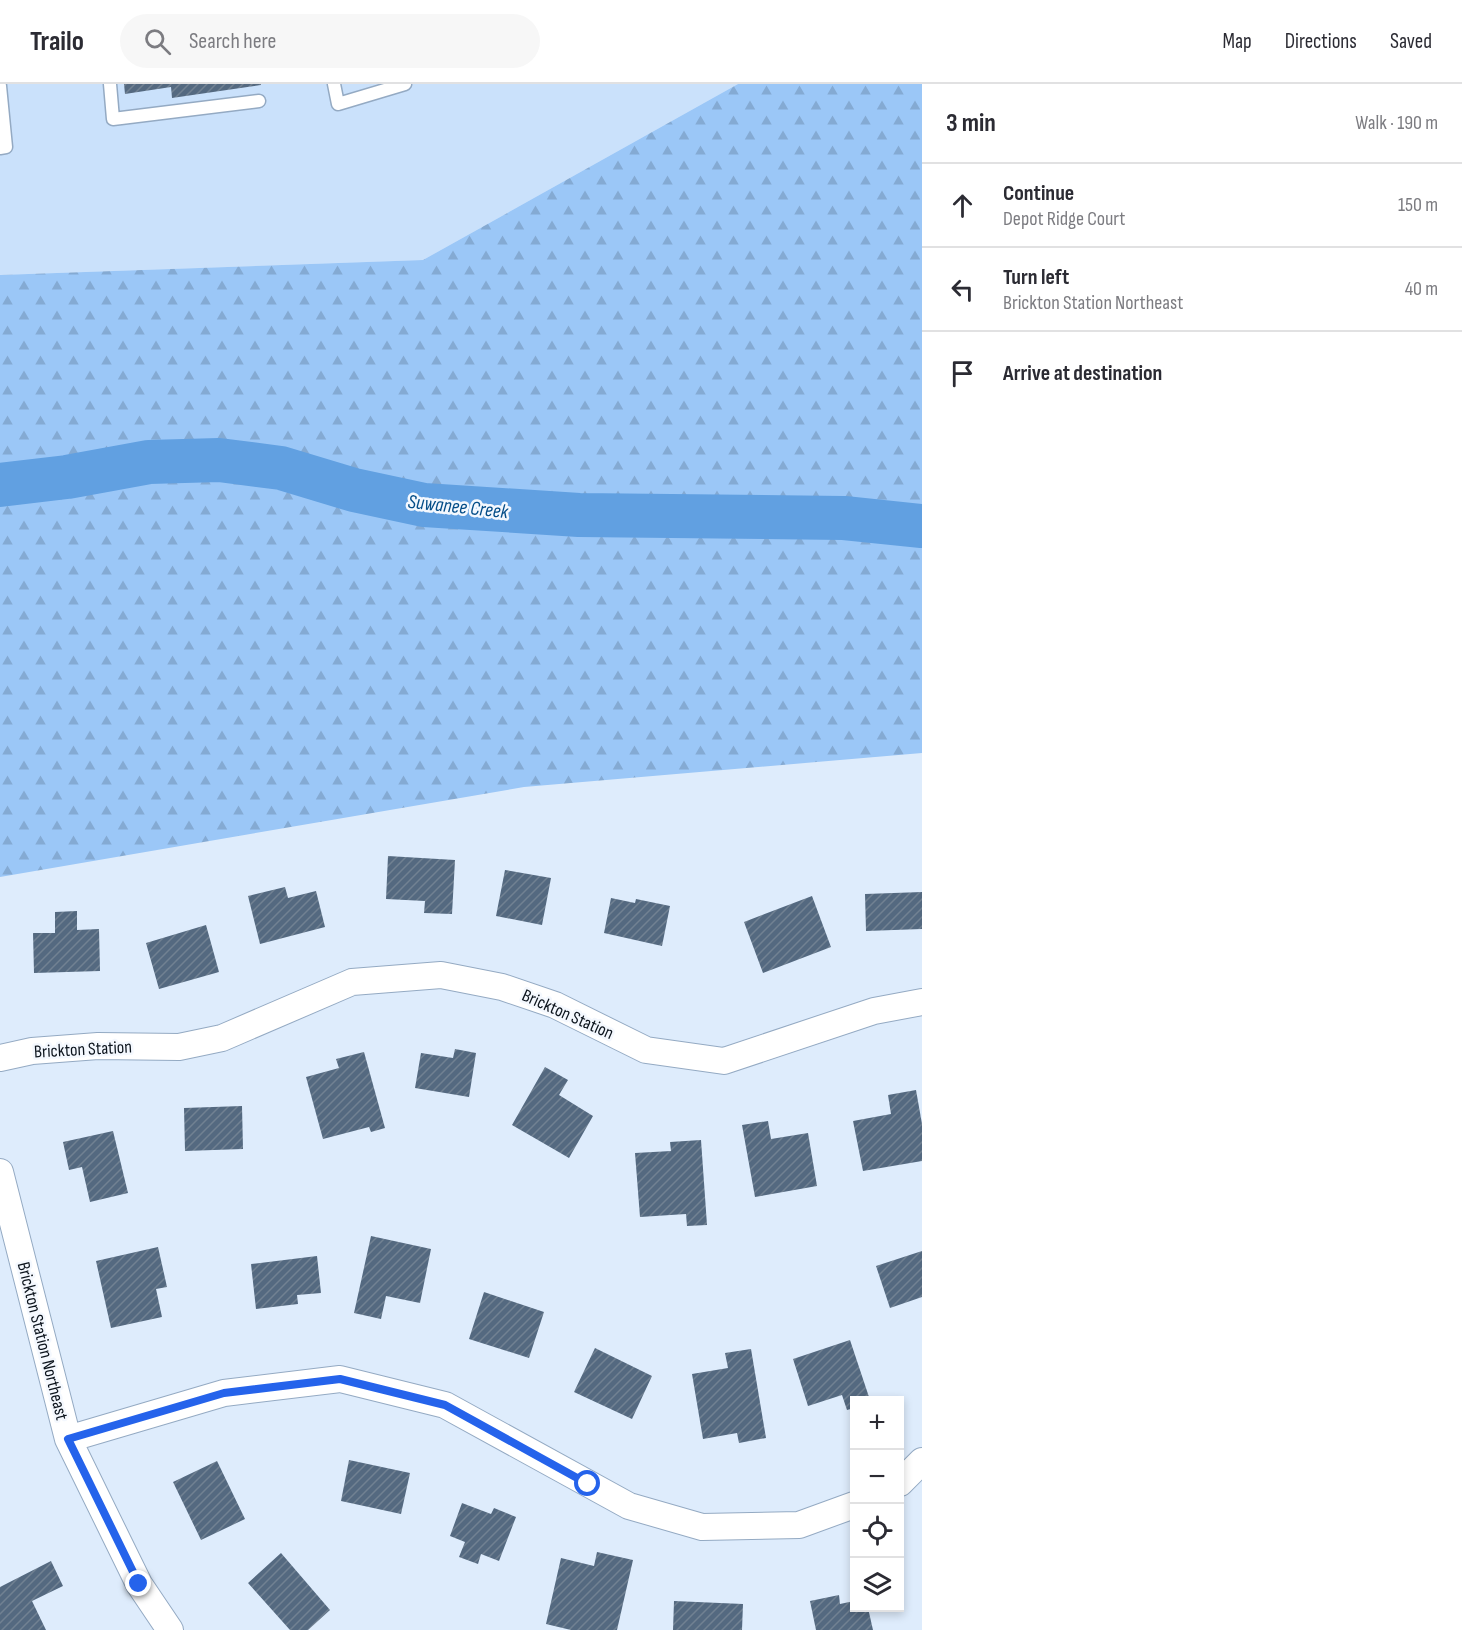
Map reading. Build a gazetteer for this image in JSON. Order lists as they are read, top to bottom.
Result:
{
  "streets": {
    "street": ["Brickton Station", "Brickton Station Northeast"]
  },
  "water": ["Suwanee Creek"],
  "page": {
    "header": "Trailo",
    "search": "Search here",
    "nav": ["Map", "Directions", "Saved"],
    "heading": ["3 min", "Walk · 190 m"],
    "list": [
      ["Continue", "Depot Ridge Court", "150 m"],
      ["Turn left", "Brickton Station Northeast", "40 m"],
      "Arrive at destination"
    ],
    "map_buttons": ["+", "−"]
  }
}
